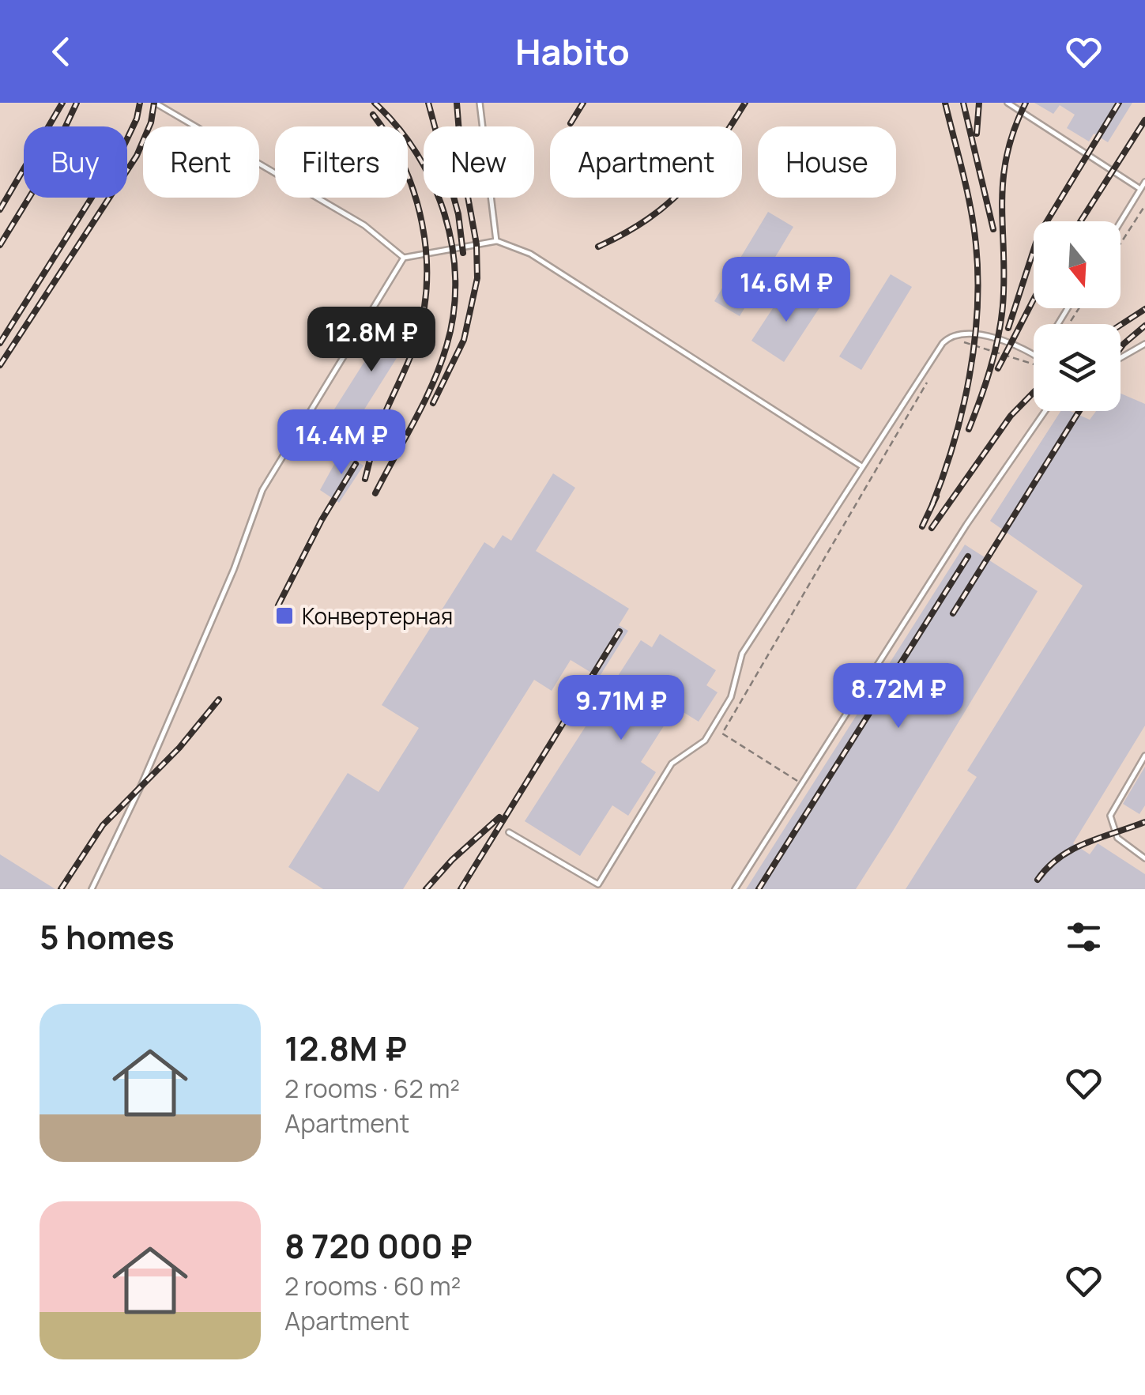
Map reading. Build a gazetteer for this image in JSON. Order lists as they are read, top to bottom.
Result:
{
  "places": {
    "transit": ["Конвертерная"]
  },
  "north": "bottom",
  "page": {
    "header": "Habito",
    "chip": [
      "Buy",
      "Rent",
      "Filters",
      "New",
      "Apartment",
      "House"
    ],
    "price": [
      "14.6M ₽",
      "12.8M ₽",
      "14.4M ₽",
      "8.72M ₽",
      "9.71M ₽"
    ],
    "heading": "5 homes",
    "list": [
      {
        "name": "12.8M ₽",
        "note": "2 rooms · 62 m² · Apartment"
      },
      {
        "name": "8 720 000 ₽",
        "note": "2 rooms · 60 m² · Apartment"
      }
    ]
  }
}
